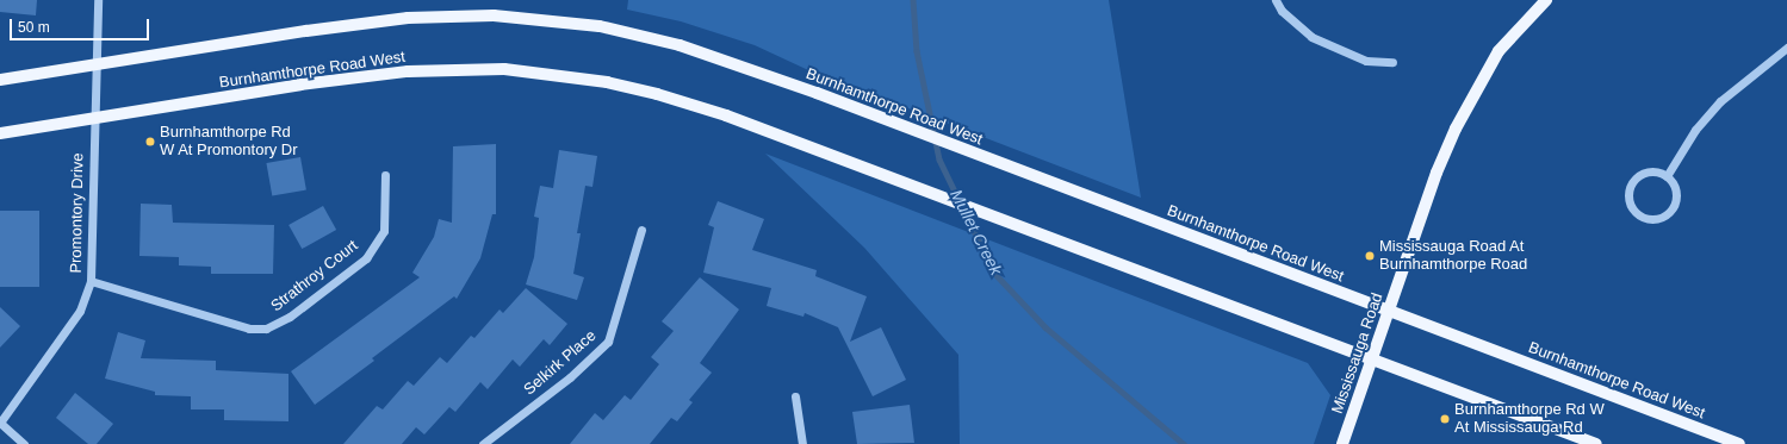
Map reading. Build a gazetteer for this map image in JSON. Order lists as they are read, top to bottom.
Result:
{
  "streets": {
    "main road": ["Burnhamthorpe Road West", "Mississauga Road"],
    "street": ["Promontory Drive", "Strathroy Court", "Selkirk Place"]
  },
  "crossings": [
    ["Burnhamthorpe Road West", "Promontory Drive"],
    ["Burnhamthorpe Road West", "Mississauga Road"],
    ["Promontory Drive", "Strathroy Court"]
  ],
  "water": ["Mullet Creek"],
  "places": ["Burnhamthorpe Rd W At Promontory Dr", "Mississauga Road At Burnhamthorpe Road", "Burnhamthorpe Rd W At Mississauga Rd"],
  "scale_bar": "50 m"
}
